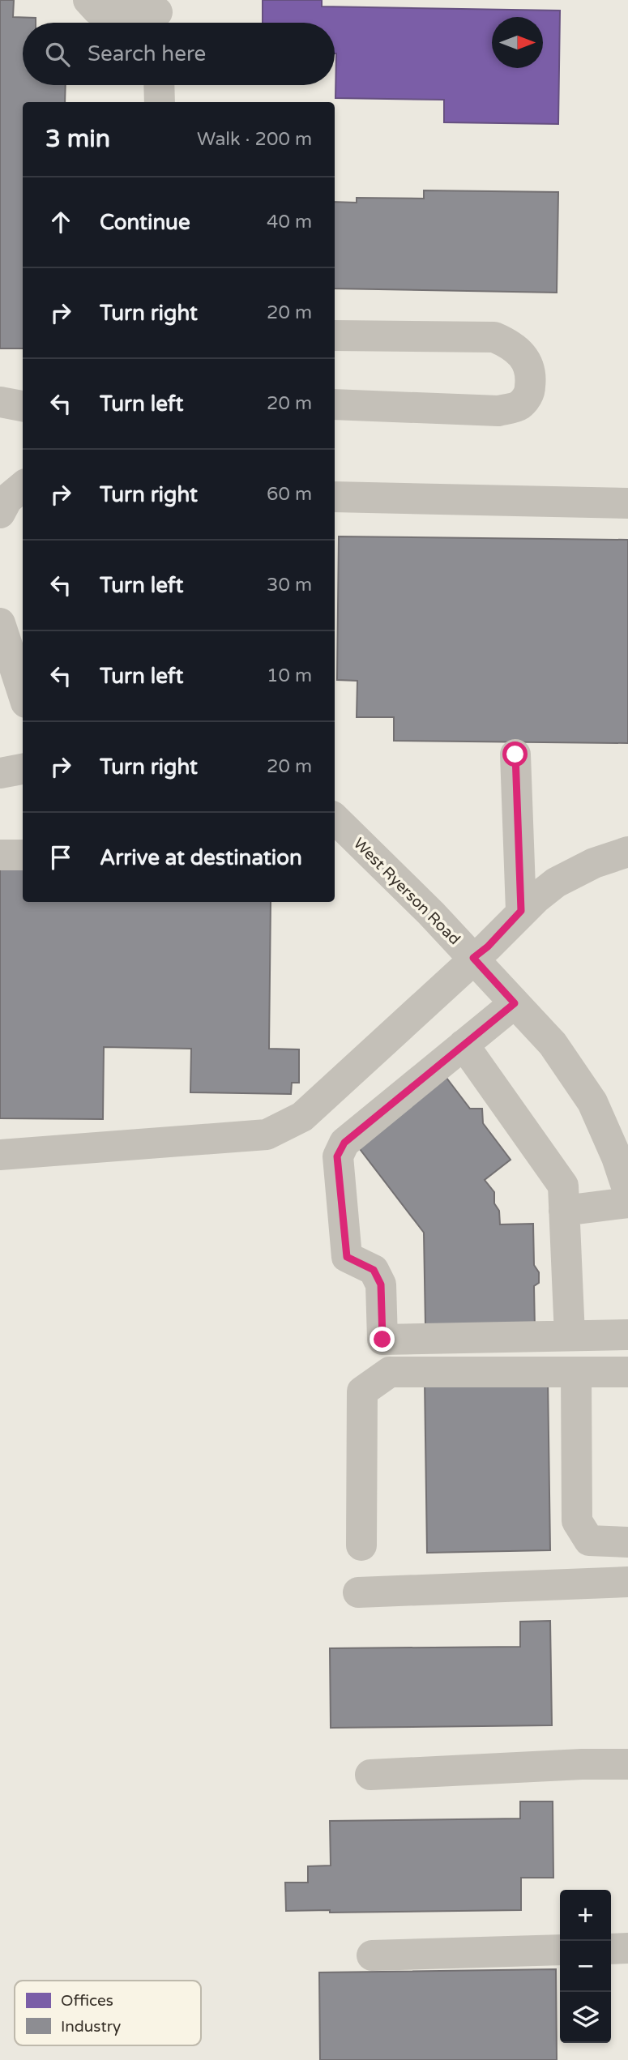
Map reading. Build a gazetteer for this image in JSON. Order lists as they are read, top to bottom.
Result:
{
  "streets": {
    "street": ["West Ryerson Road"]
  },
  "legend": ["Offices", "Industry"],
  "north": "right",
  "page": {
    "search": "Search here",
    "heading": ["3 min", "Walk · 200 m"],
    "list": [
      ["Continue", "40 m"],
      ["Turn right", "20 m"],
      ["Turn left", "20 m"],
      ["Turn right", "60 m"],
      ["Turn left", "30 m"],
      ["Turn left", "10 m"],
      ["Turn right", "20 m"],
      "Arrive at destination"
    ],
    "map_buttons": ["+", "−"]
  }
}
